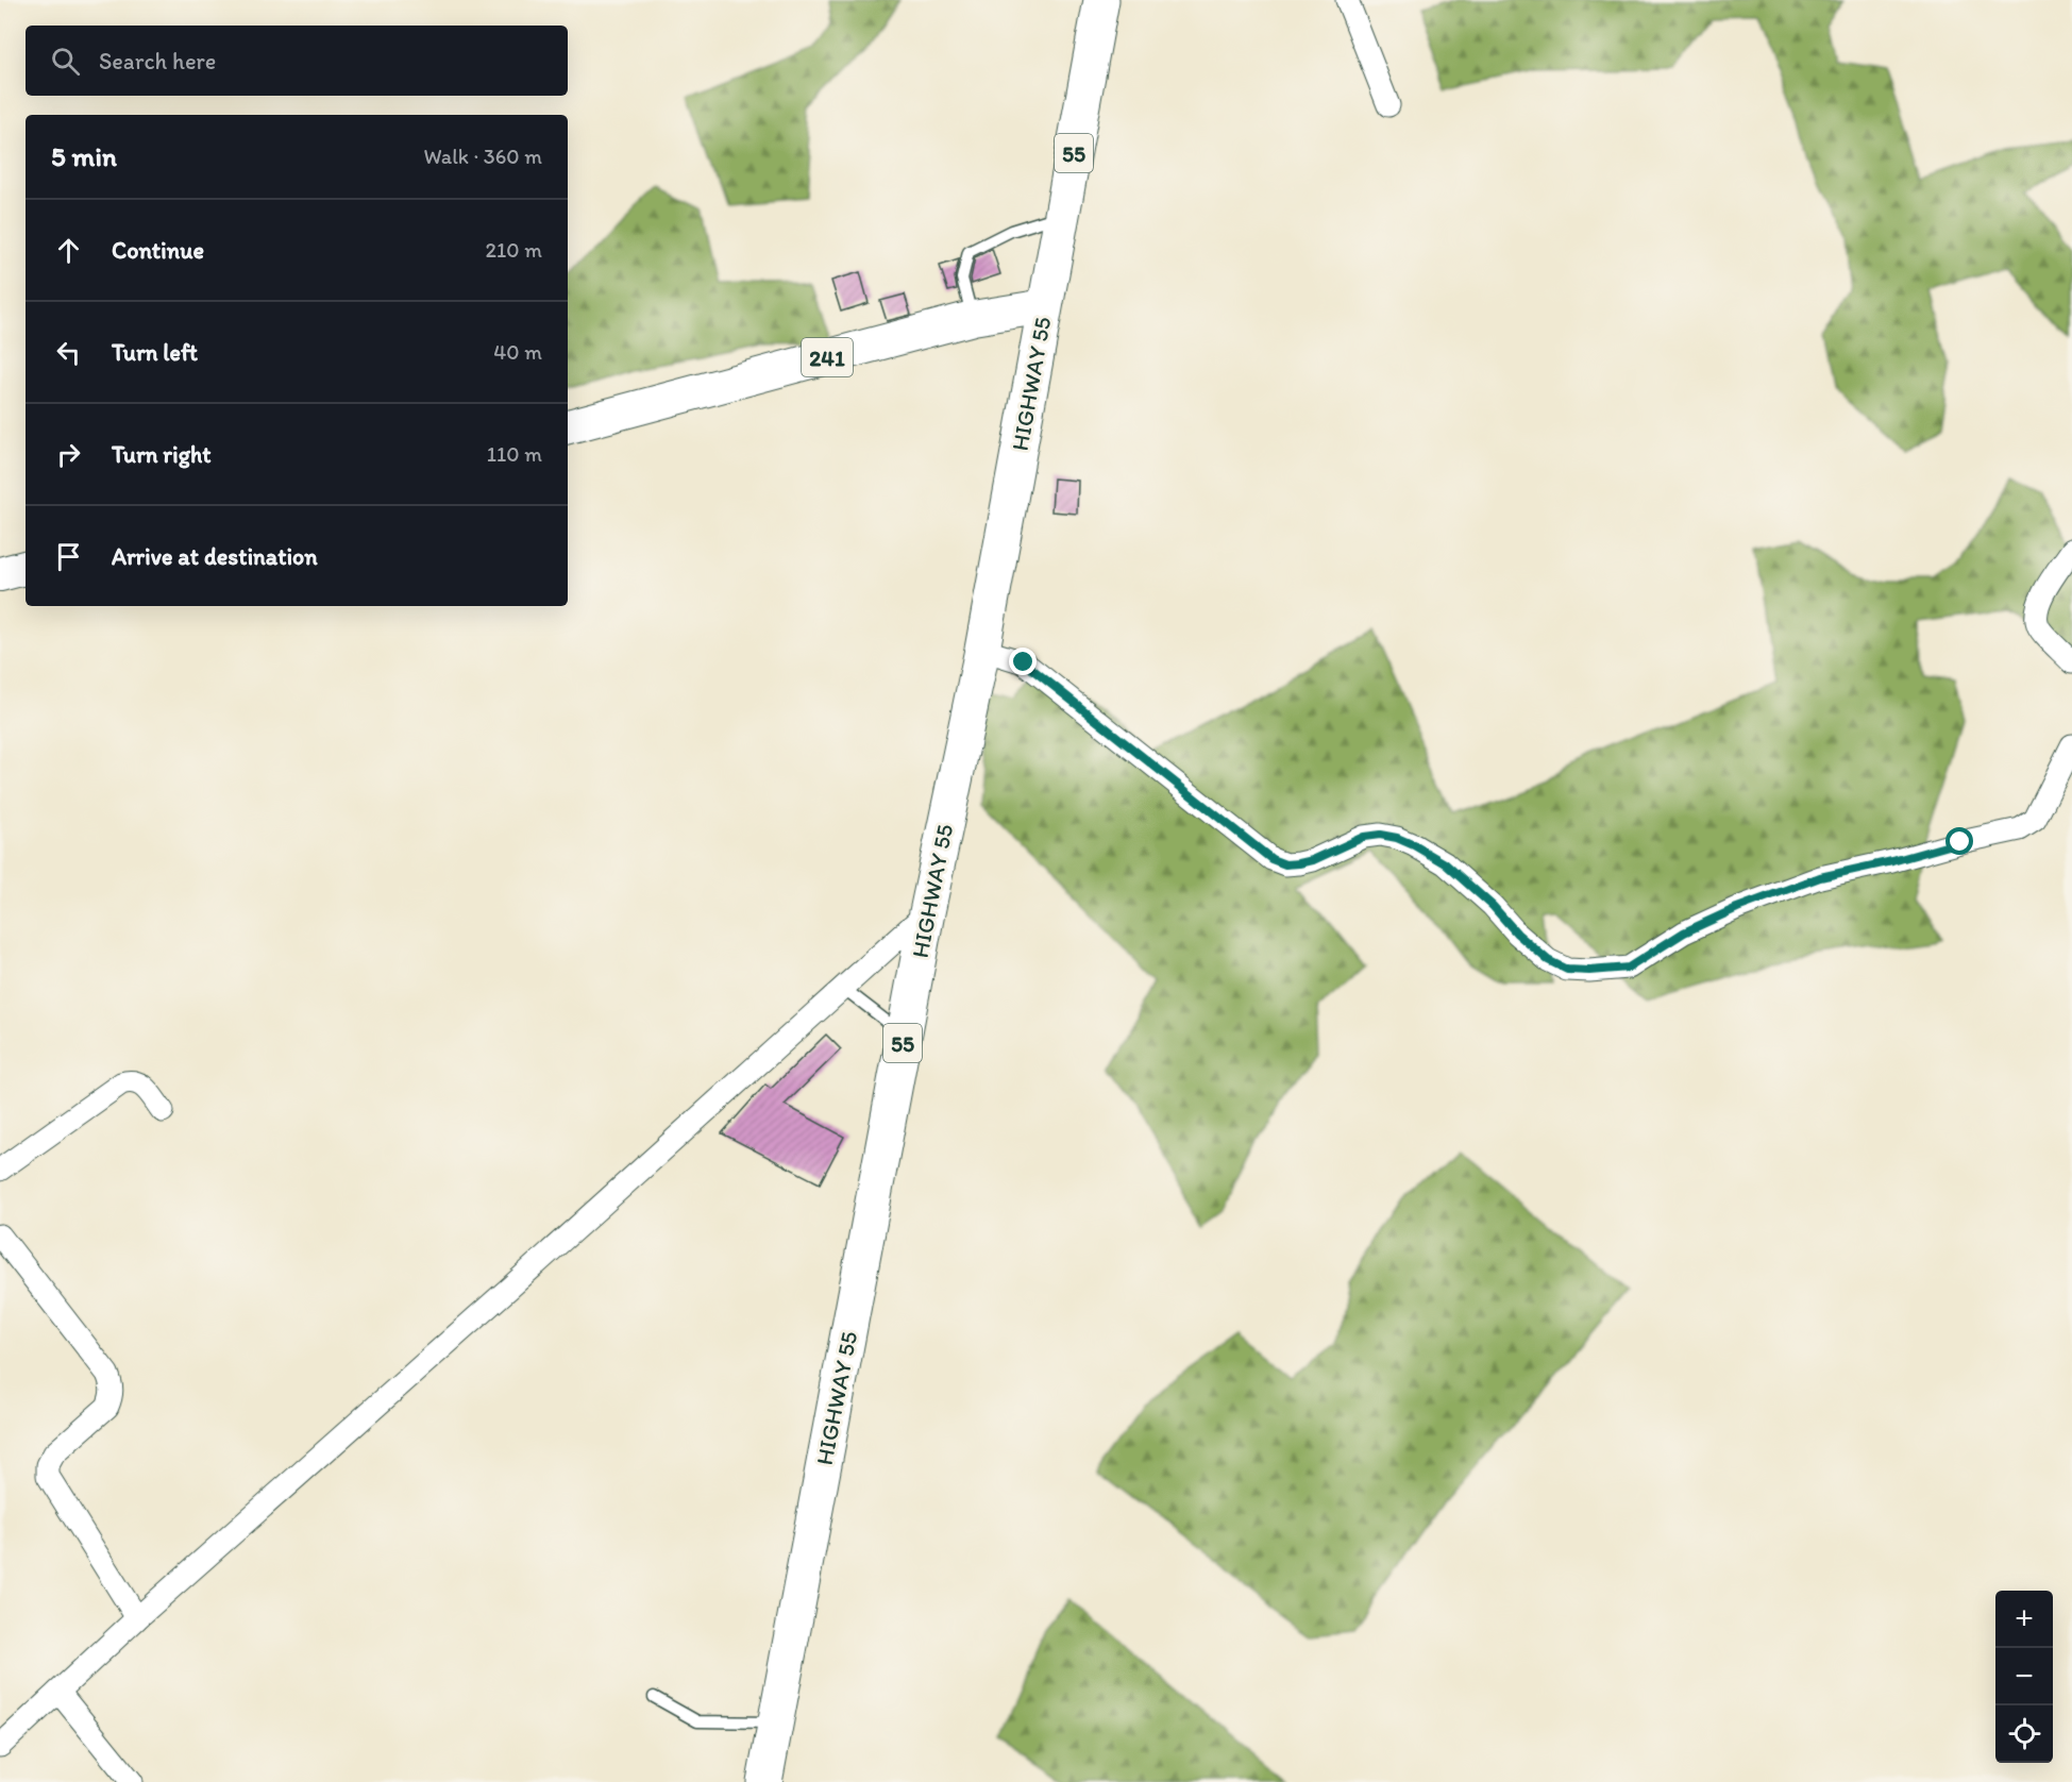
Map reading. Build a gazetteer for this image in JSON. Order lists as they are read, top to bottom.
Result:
{
  "streets": {
    "highway": ["55", "HIGHWAY 55"],
    "main road": ["241"]
  },
  "crossings": [
    ["241", "HIGHWAY 55"]
  ],
  "page": {
    "search": "Search here",
    "heading": ["5 min", "Walk · 360 m"],
    "list": [
      ["Continue", "210 m"],
      ["Turn left", "40 m"],
      ["Turn right", "110 m"],
      "Arrive at destination"
    ],
    "map_buttons": ["+", "−"]
  }
}
